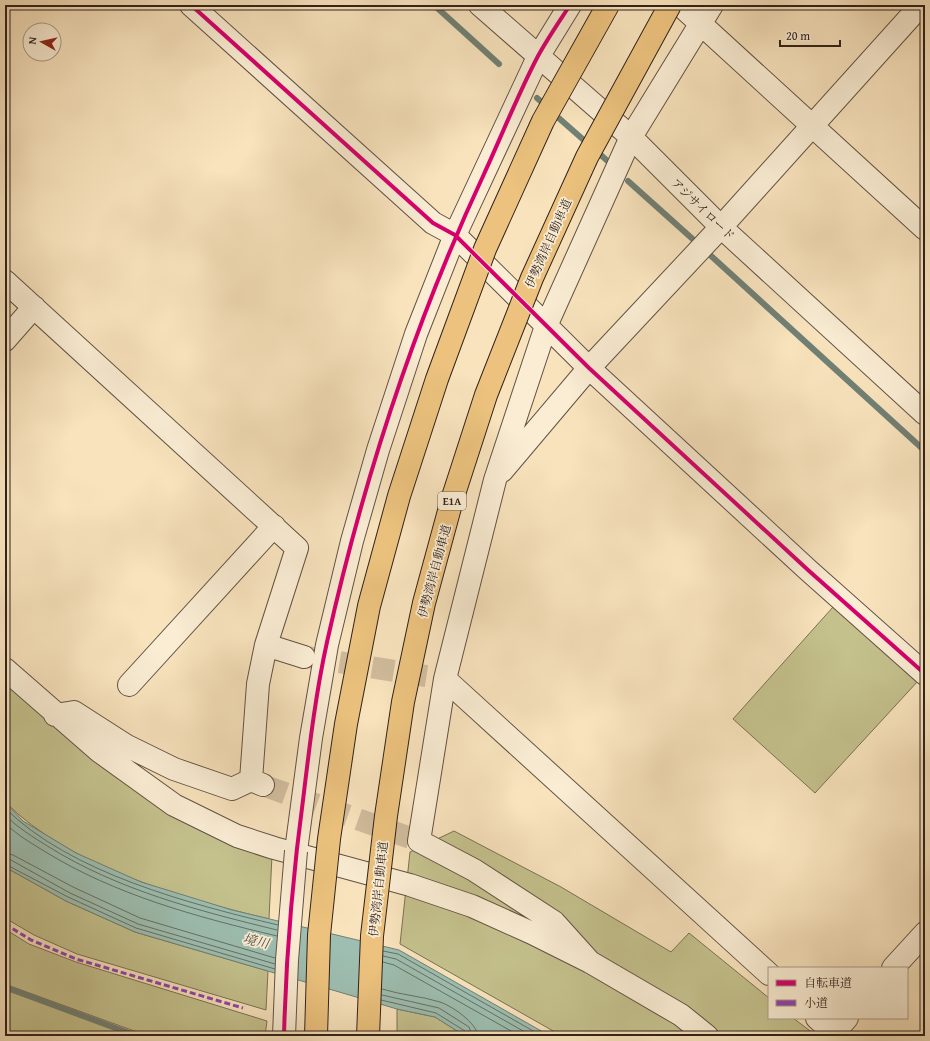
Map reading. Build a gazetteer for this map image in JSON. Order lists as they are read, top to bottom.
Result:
{
  "streets": {
    "highway": ["伊勢湾岸自動車道", "E1A"],
    "street": ["アジサイロード"]
  },
  "water": ["境川"],
  "legend": ["自転車道", "小道"],
  "scale_bar": "20 m",
  "north": "left"
}
